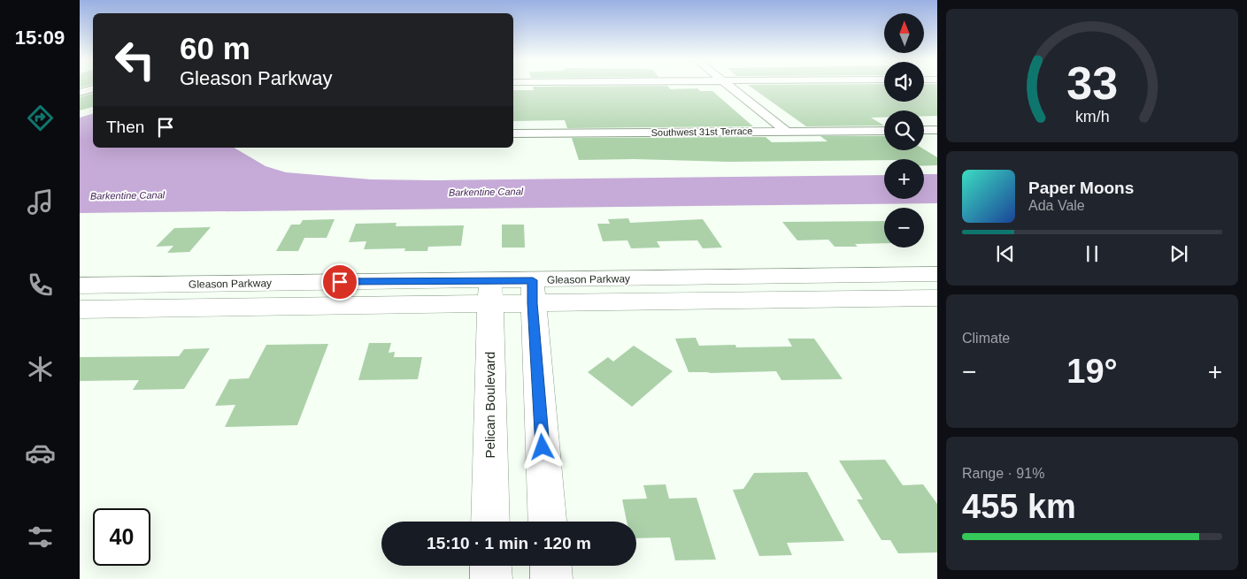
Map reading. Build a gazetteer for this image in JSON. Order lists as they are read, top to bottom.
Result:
{
  "streets": {
    "main road": ["Gleason Parkway", "Pelican Boulevard"],
    "street": ["Southwest 31st Terrace"]
  },
  "crossings": [
    ["Gleason Parkway", "Pelican Boulevard"]
  ],
  "water": ["Barkentine Canal"],
  "north": "top",
  "page": {
    "tabs": "15:09",
    "map_buttons": ["+", "−"],
    "turn": ["60 m", "Gleason Parkway"],
    "then": "Then",
    "song": ["Paper Moons", "Ada Vale"],
    "tile": [
      "Climate",
      ["Range · 91%", "455 km"]
    ],
    "heat": ["−", "19°", "+"],
    "limit": "40",
    "trip": "15:10 · 1 min · 120 m",
    "gauge": ["33", "km/h"]
  }
}
